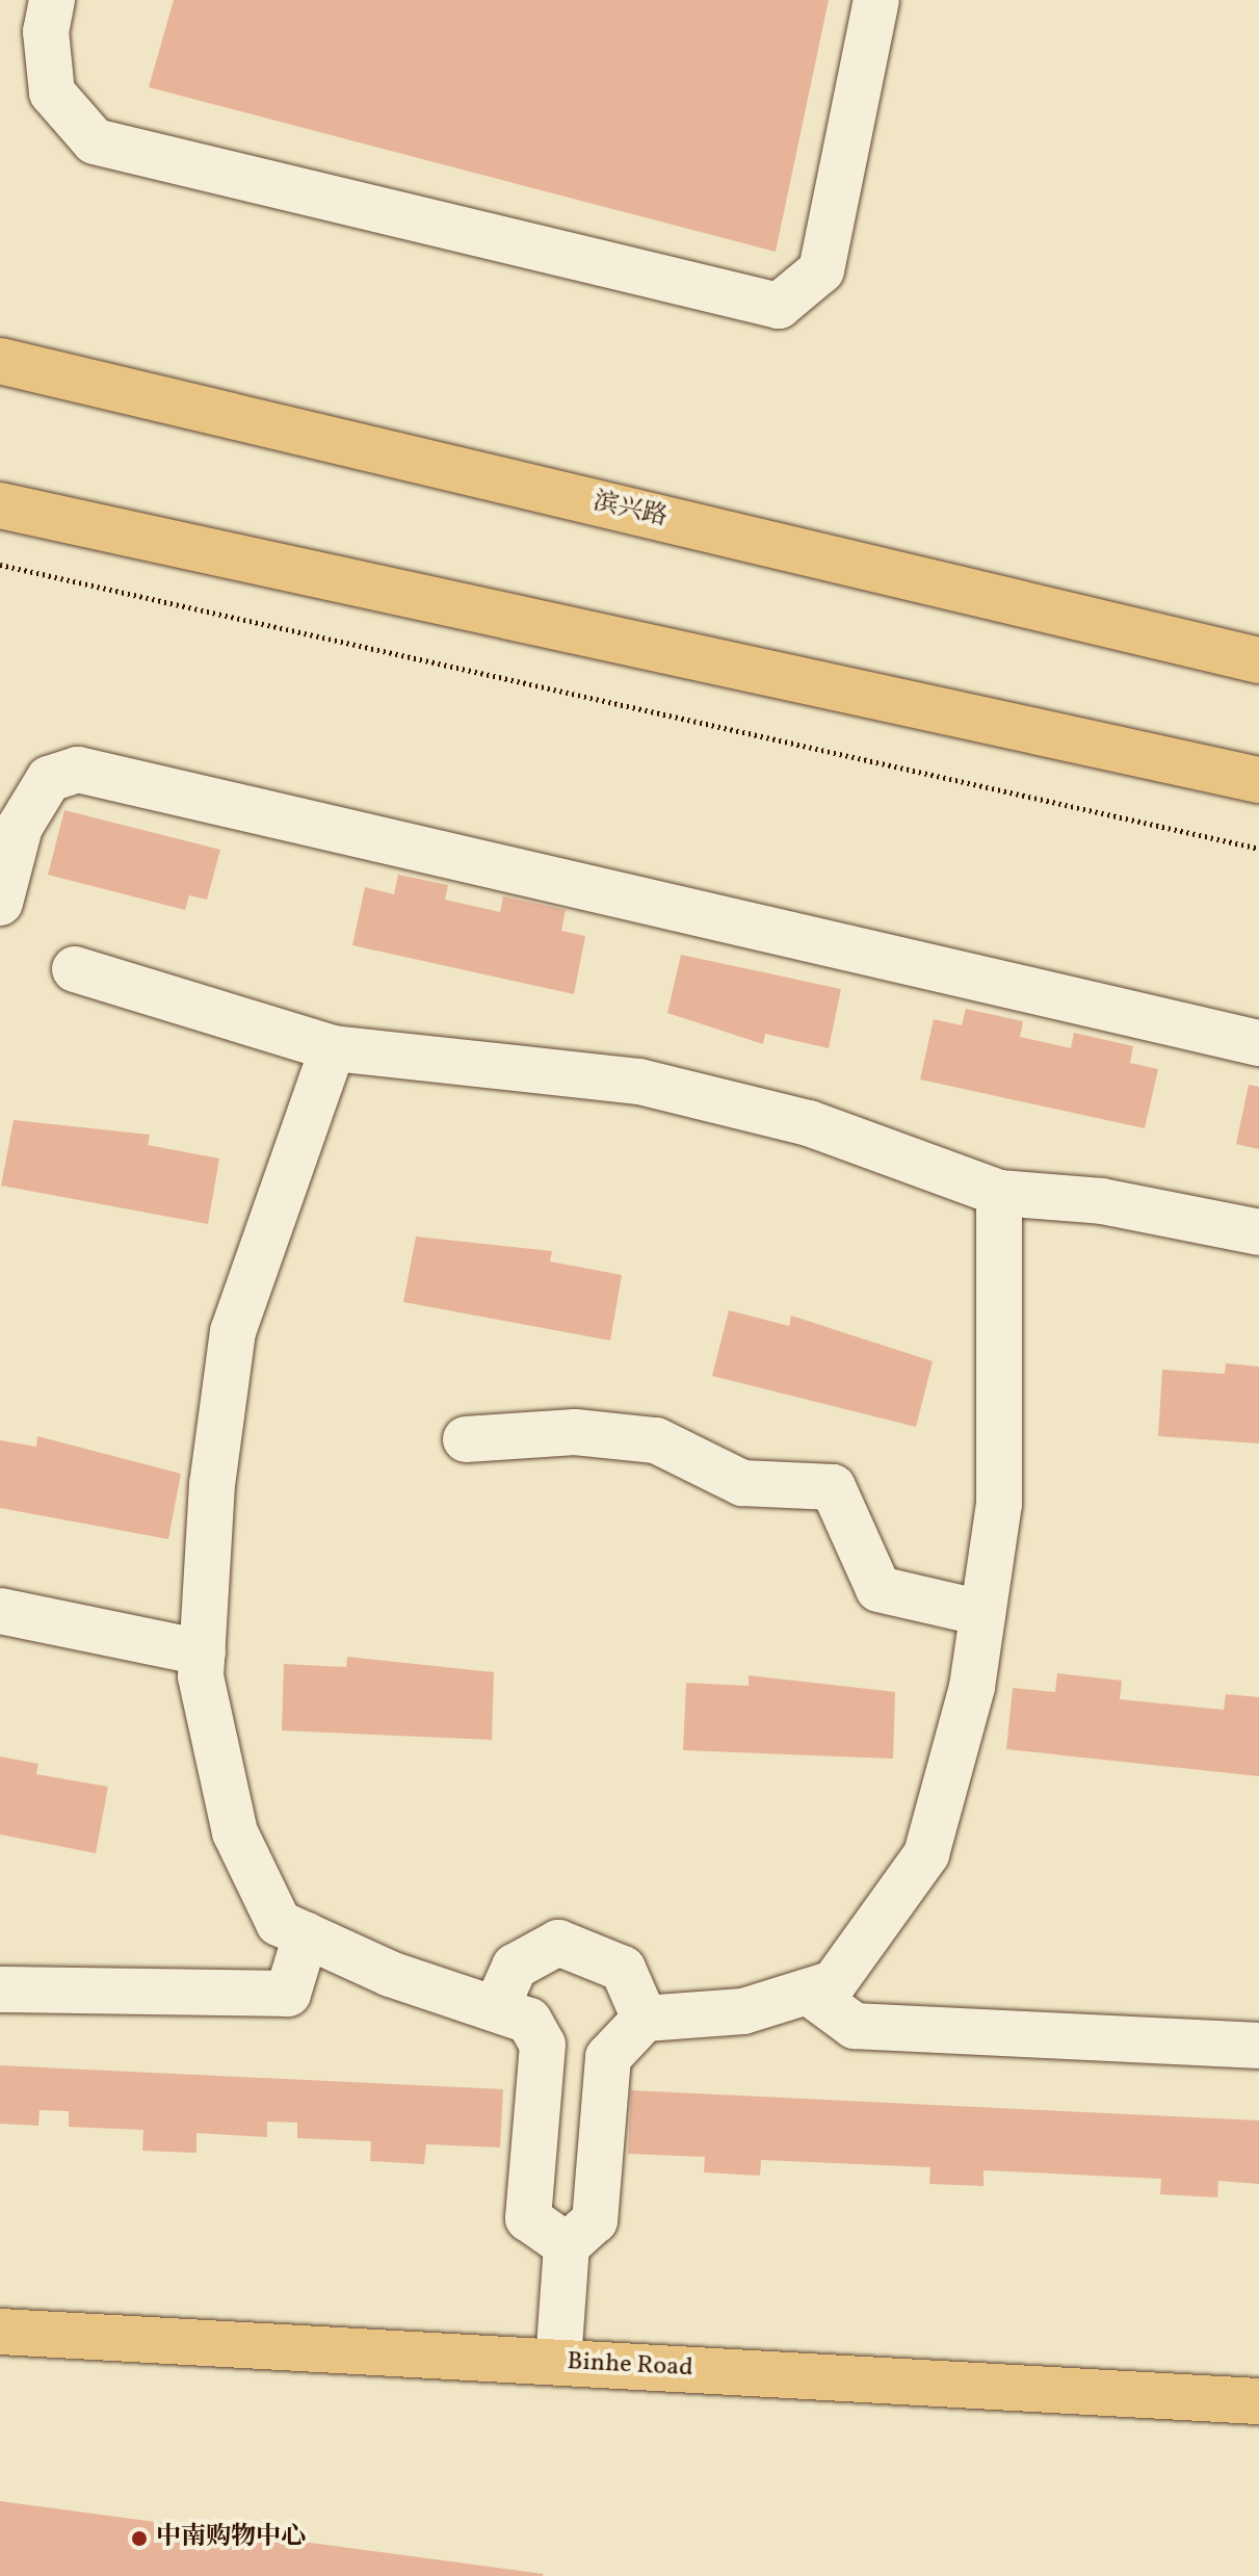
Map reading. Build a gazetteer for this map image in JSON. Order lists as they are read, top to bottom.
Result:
{
  "streets": {
    "main road": ["滨兴路", "Binhe Road"]
  },
  "places": ["中南购物中心"]
}
